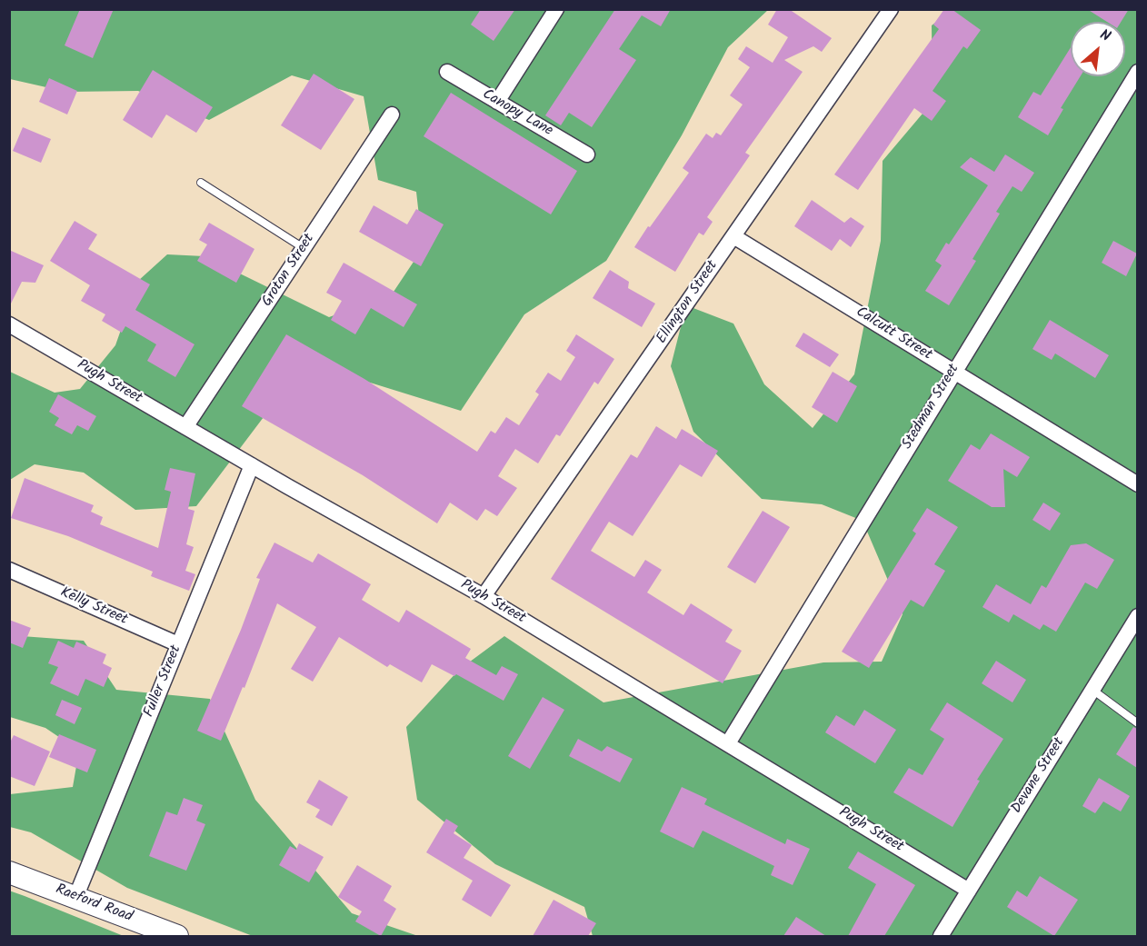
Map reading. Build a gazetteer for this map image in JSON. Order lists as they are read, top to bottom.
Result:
{
  "streets": {
    "main road": ["Raeford Road"],
    "street": [
      "Canopy Lane",
      "Groton Street",
      "Ellington Street",
      "Calcutt Street",
      "Pugh Street",
      "Stedman Street",
      "Kelly Street",
      "Fuller Street",
      "Devane Street"
    ]
  },
  "crossings": [
    ["Groton Street", "Pugh Street"],
    ["Ellington Street", "Calcutt Street"],
    ["Ellington Street", "Pugh Street"],
    ["Calcutt Street", "Stedman Street"],
    ["Pugh Street", "Stedman Street"],
    ["Pugh Street", "Fuller Street"],
    ["Pugh Street", "Devane Street"],
    ["Kelly Street", "Fuller Street"],
    ["Fuller Street", "Raeford Road"]
  ],
  "north": "top right"
}
